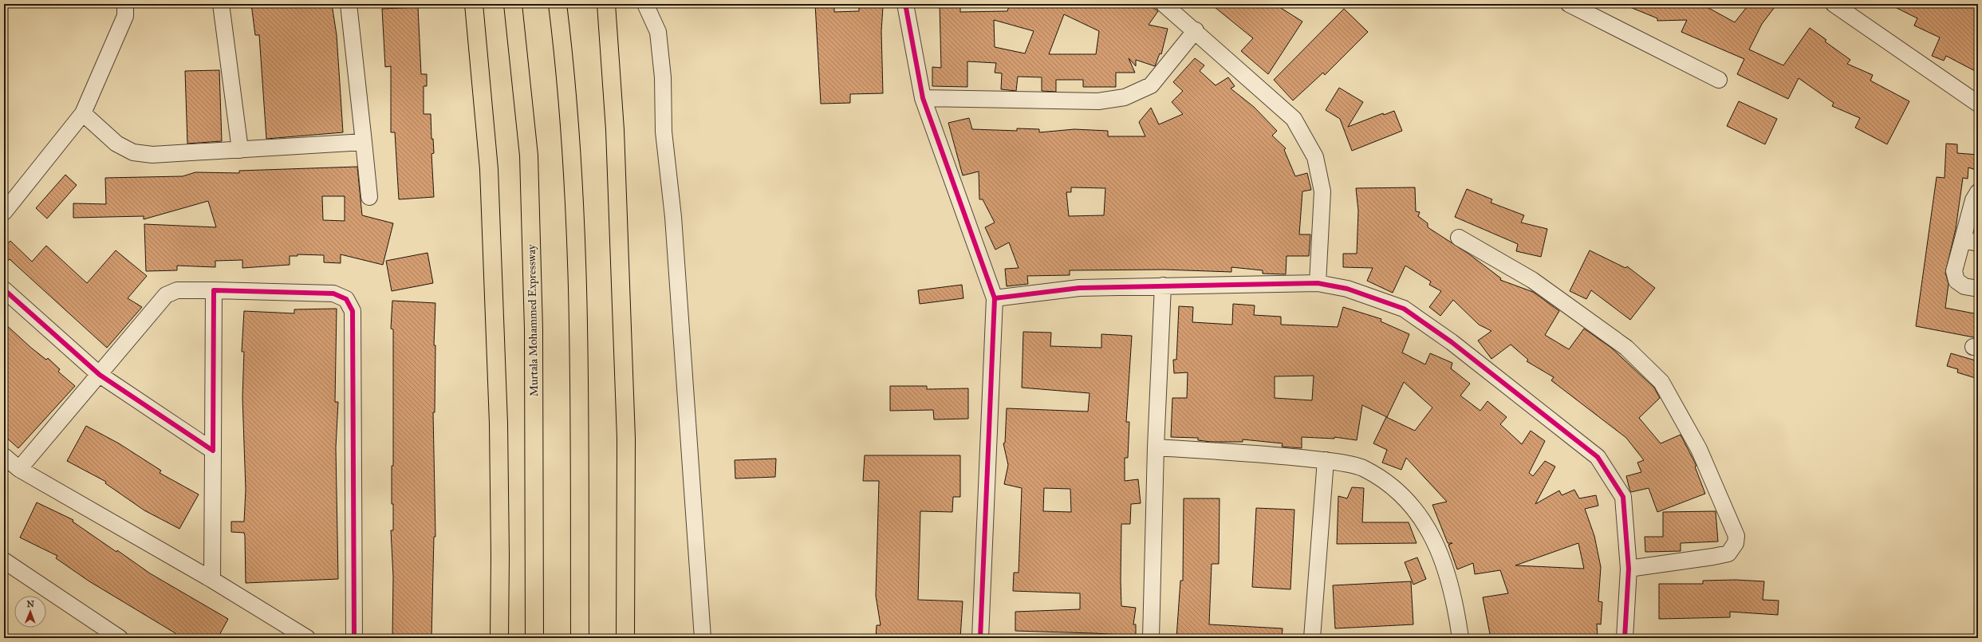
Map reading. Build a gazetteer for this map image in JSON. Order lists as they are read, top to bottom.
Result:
{
  "streets": {
    "main road": ["Murtala Mohammed Expressway"]
  },
  "north": "top"
}
